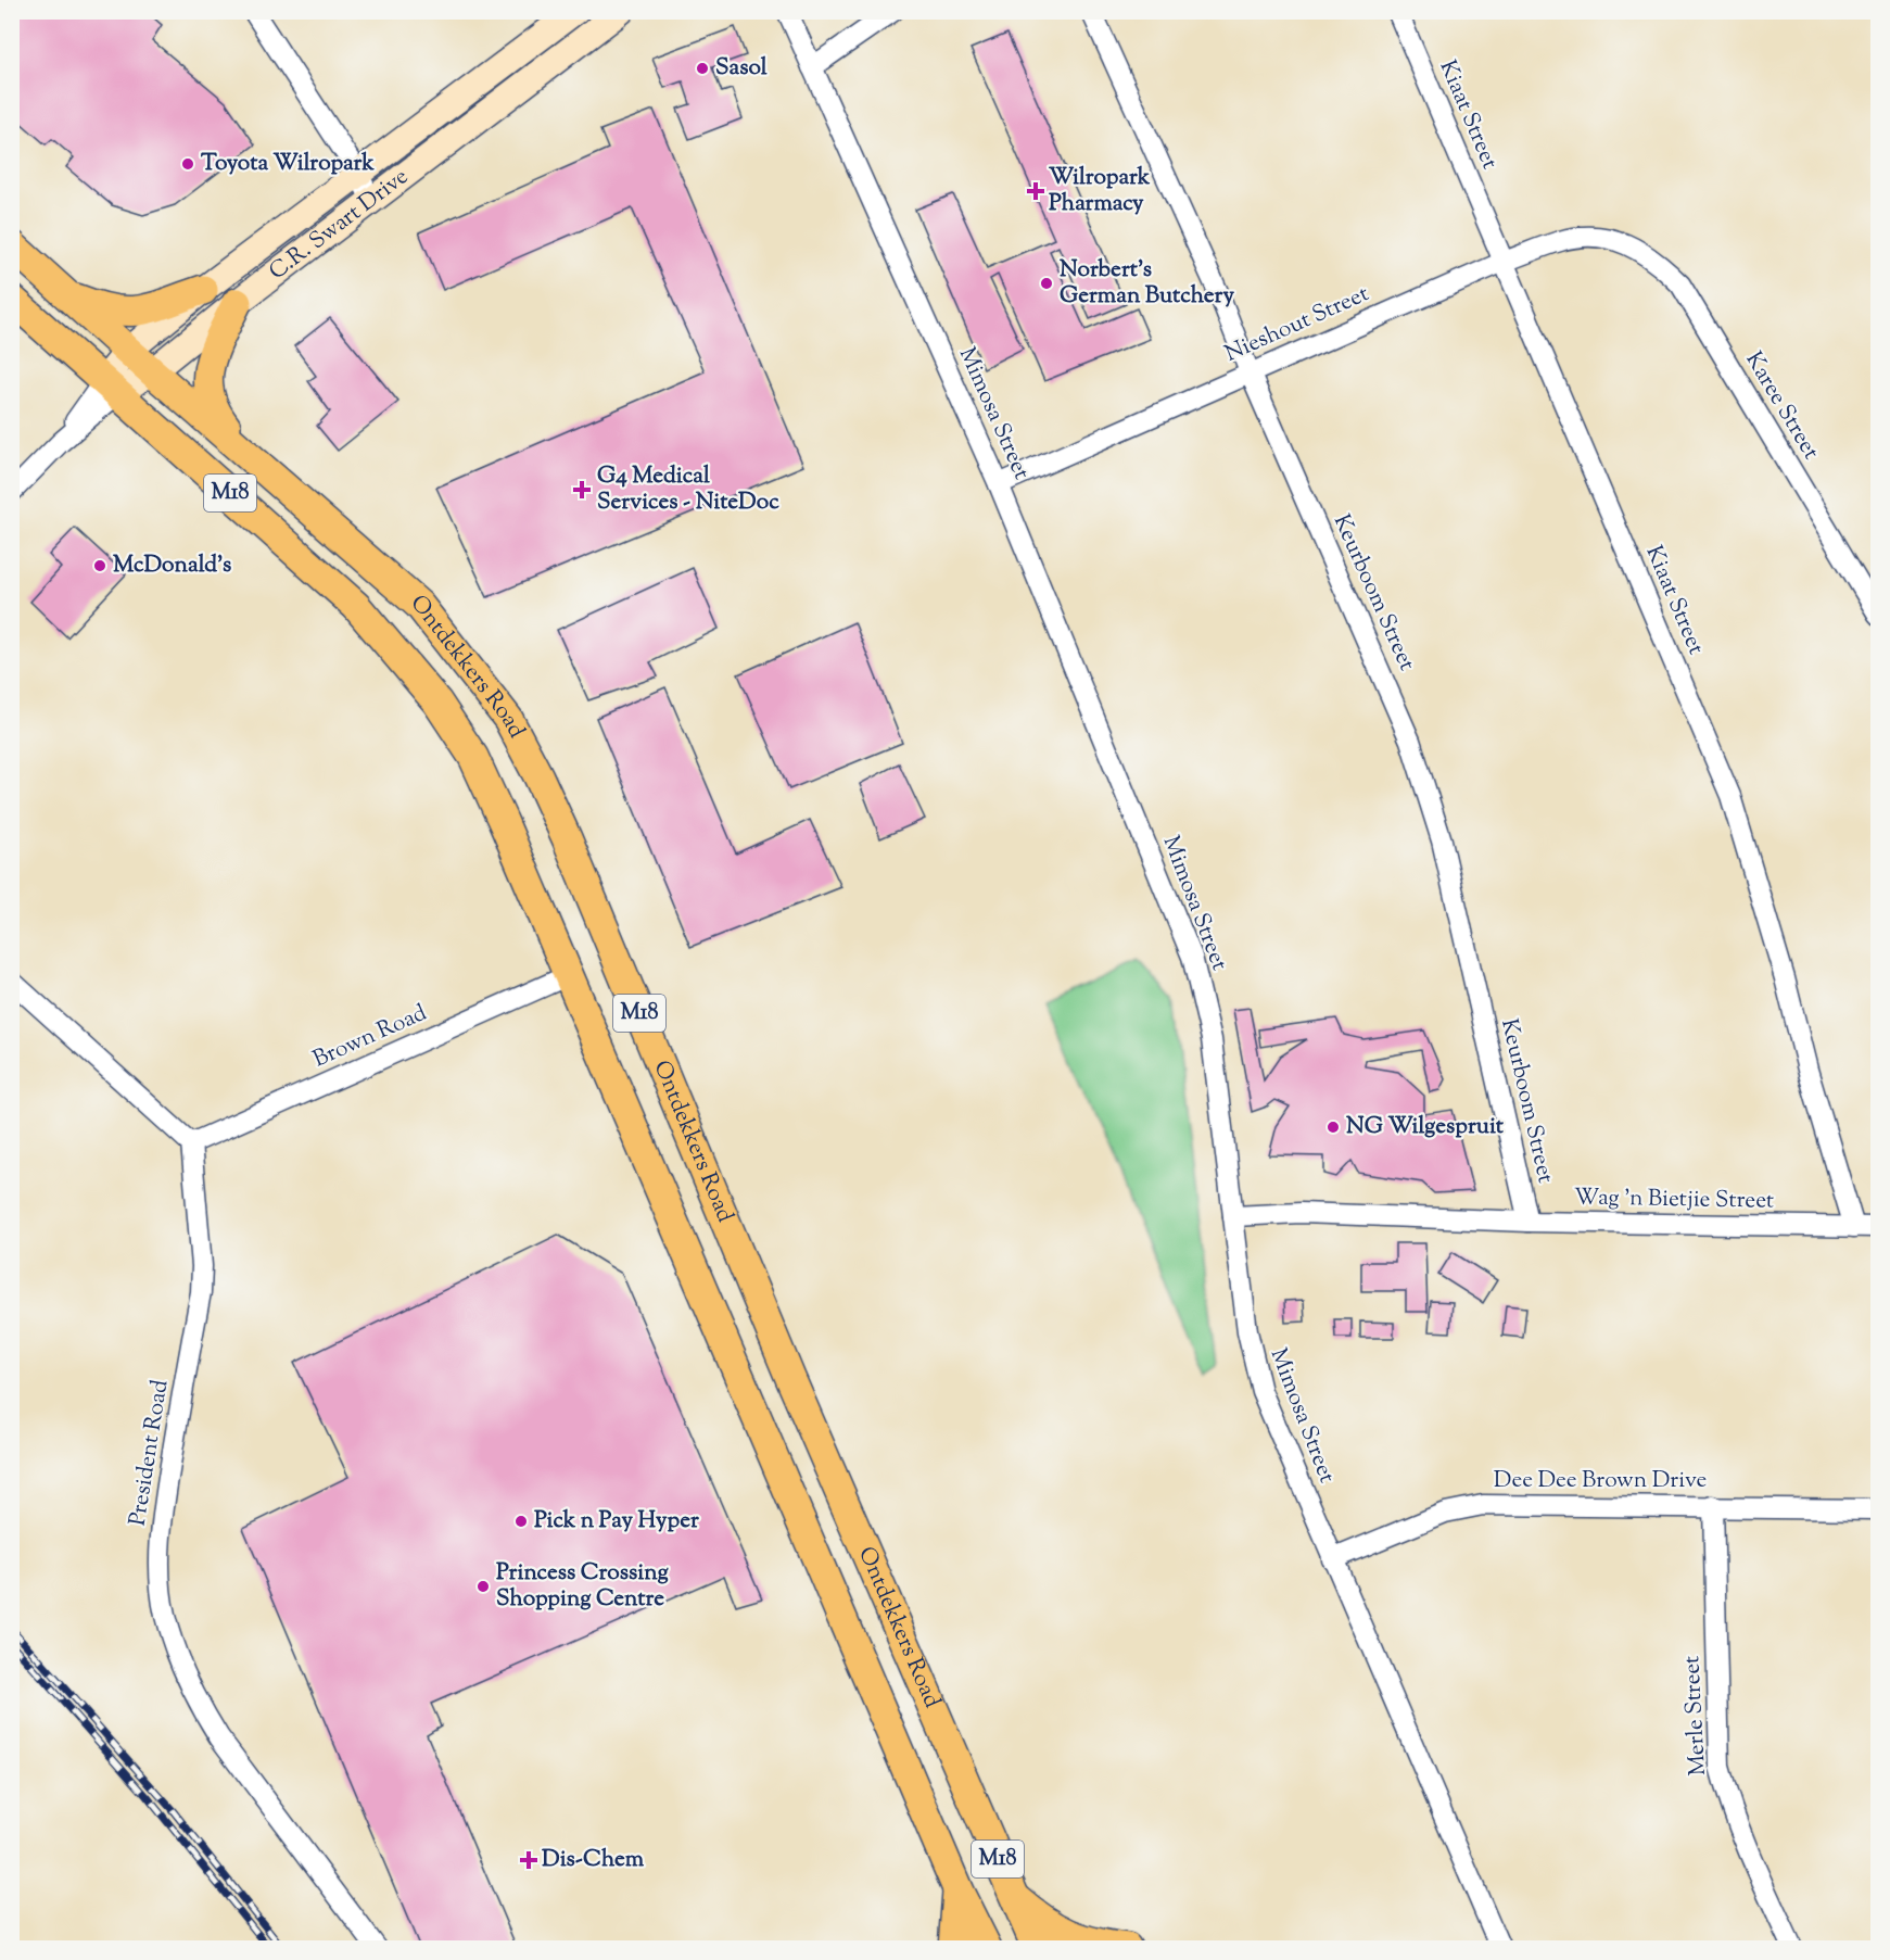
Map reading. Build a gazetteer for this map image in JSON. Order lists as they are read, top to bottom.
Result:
{
  "streets": {
    "main road": ["C.R. Swart Drive", "M18", "Ontdekkers Road"],
    "street": [
      "Kiaat Street",
      "Nieshout Street",
      "Karee Street",
      "Mimosa Street",
      "Keurboom Street",
      "Brown Road",
      "Wag 'n Bietjie Street",
      "President Road",
      "Dee Dee Brown Drive",
      "Merle Street"
    ]
  },
  "crossings": [
    ["Kiaat Street", "Nieshout Street"],
    ["Kiaat Street", "Wag 'n Bietjie Street"],
    ["C.R. Swart Drive", "Ontdekkers Road"],
    ["Nieshout Street", "Karee Street"],
    ["Nieshout Street", "Mimosa Street"],
    ["Nieshout Street", "Keurboom Street"],
    ["Mimosa Street", "Wag 'n Bietjie Street"],
    ["Mimosa Street", "Dee Dee Brown Drive"],
    ["Keurboom Street", "Wag 'n Bietjie Street"],
    ["Ontdekkers Road", "Brown Road"],
    ["Brown Road", "President Road"],
    ["Dee Dee Brown Drive", "Merle Street"]
  ],
  "places": {
    "other": [
      "Sasol",
      "Toyota Wilropark",
      "Norbert's German Butchery",
      "McDonald's",
      "NG Wilgespruit",
      "Pick n Pay Hyper",
      "Princess Crossing Shopping Centre"
    ],
    "health": ["Wilropark Pharmacy", "G4 Medical Services - NiteDoc", "Dis-Chem"]
  }
}
